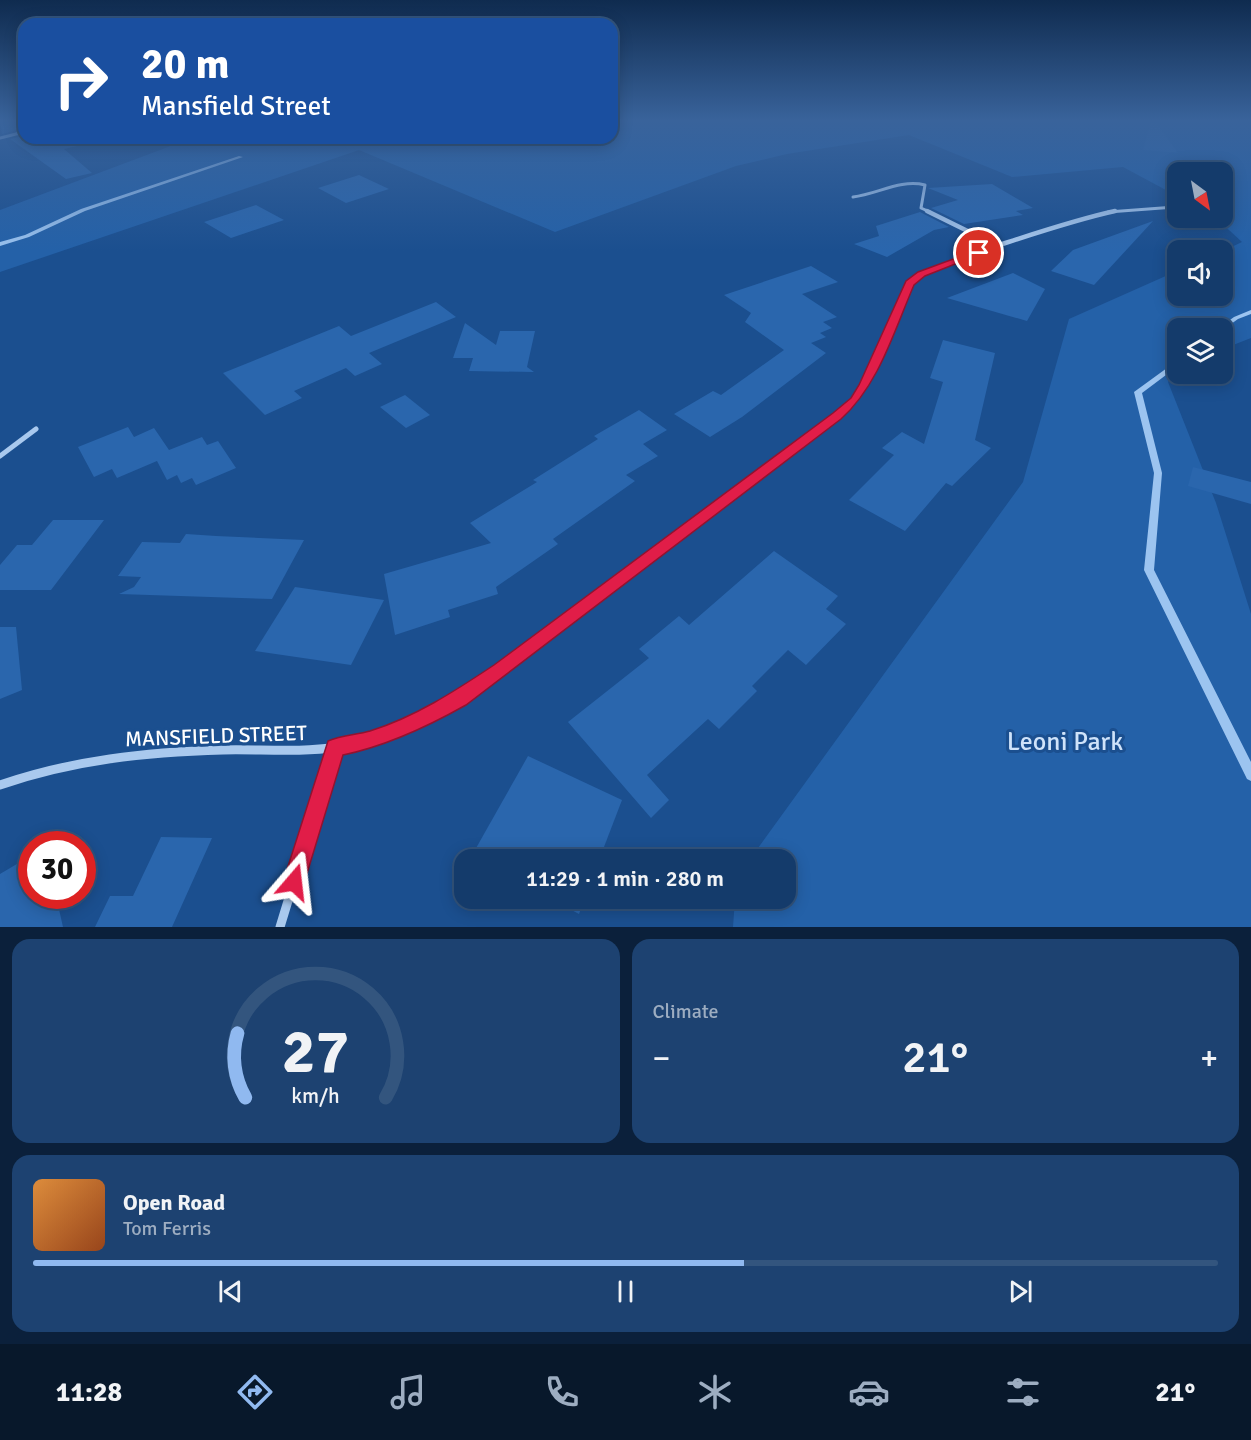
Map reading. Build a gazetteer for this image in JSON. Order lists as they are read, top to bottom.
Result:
{
  "streets": {
    "street": ["MANSFIELD STREET"]
  },
  "parks": ["Leoni Park"],
  "north": "bottom right",
  "page": {
    "turn": ["20 m", "Mansfield Street"],
    "limit": "30",
    "trip": "11:29 · 1 min · 280 m",
    "tile": "Climate",
    "heat": ["−", "21°", "+"],
    "song": ["Open Road", "Tom Ferris"],
    "tabs": ["11:28", "21°"],
    "gauge": ["27", "km/h"]
  }
}
